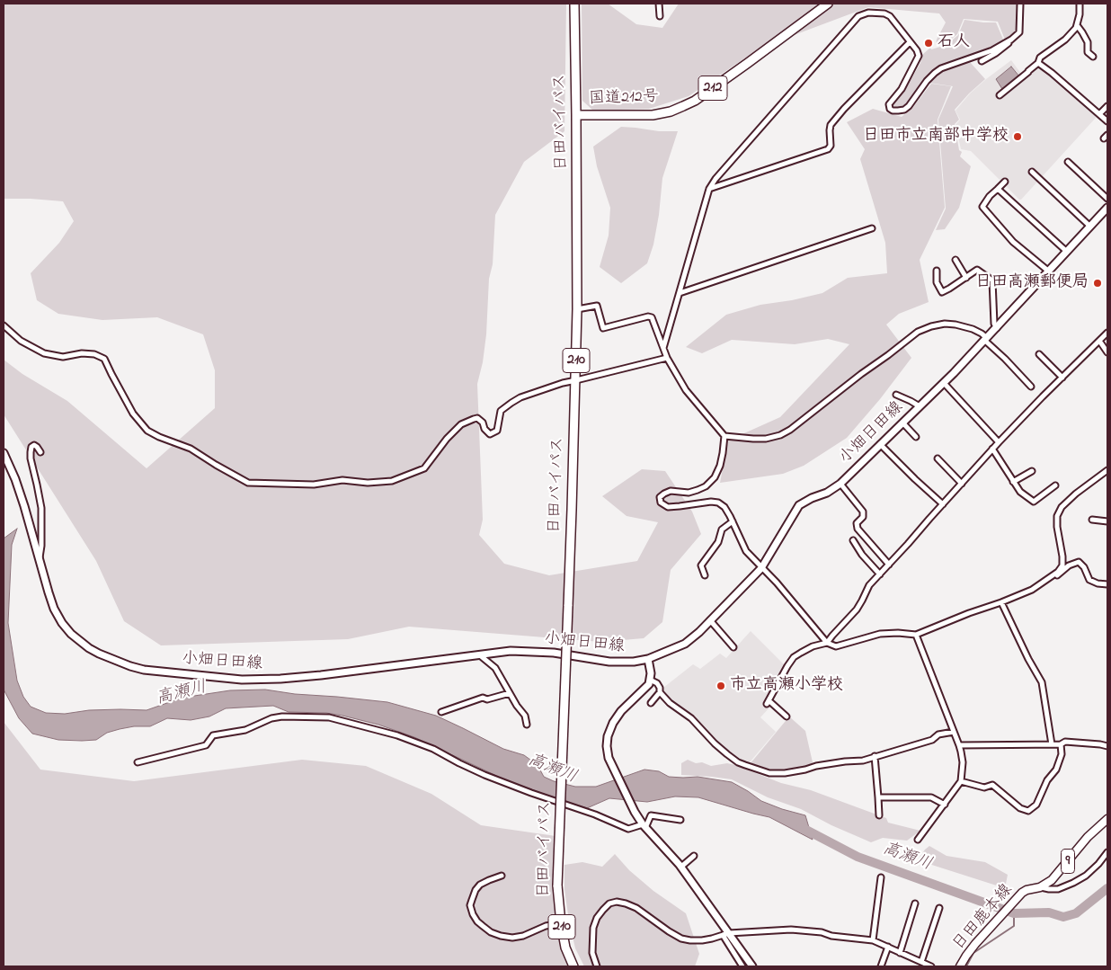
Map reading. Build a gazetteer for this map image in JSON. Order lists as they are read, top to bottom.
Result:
{
  "streets": {
    "highway": [
      "212",
      "国道212号",
      "日田バイパス",
      "210"
    ],
    "main road": ["小畑日田線", "9", "日田鹿本線"]
  },
  "crossings": [
    ["国道212号", "日田バイパス"]
  ],
  "water": ["高瀬川"],
  "places": [
    "石人",
    "日田市立南部中学校",
    "日田高瀬郵便局",
    "市立高瀬小学校"
  ]
}
